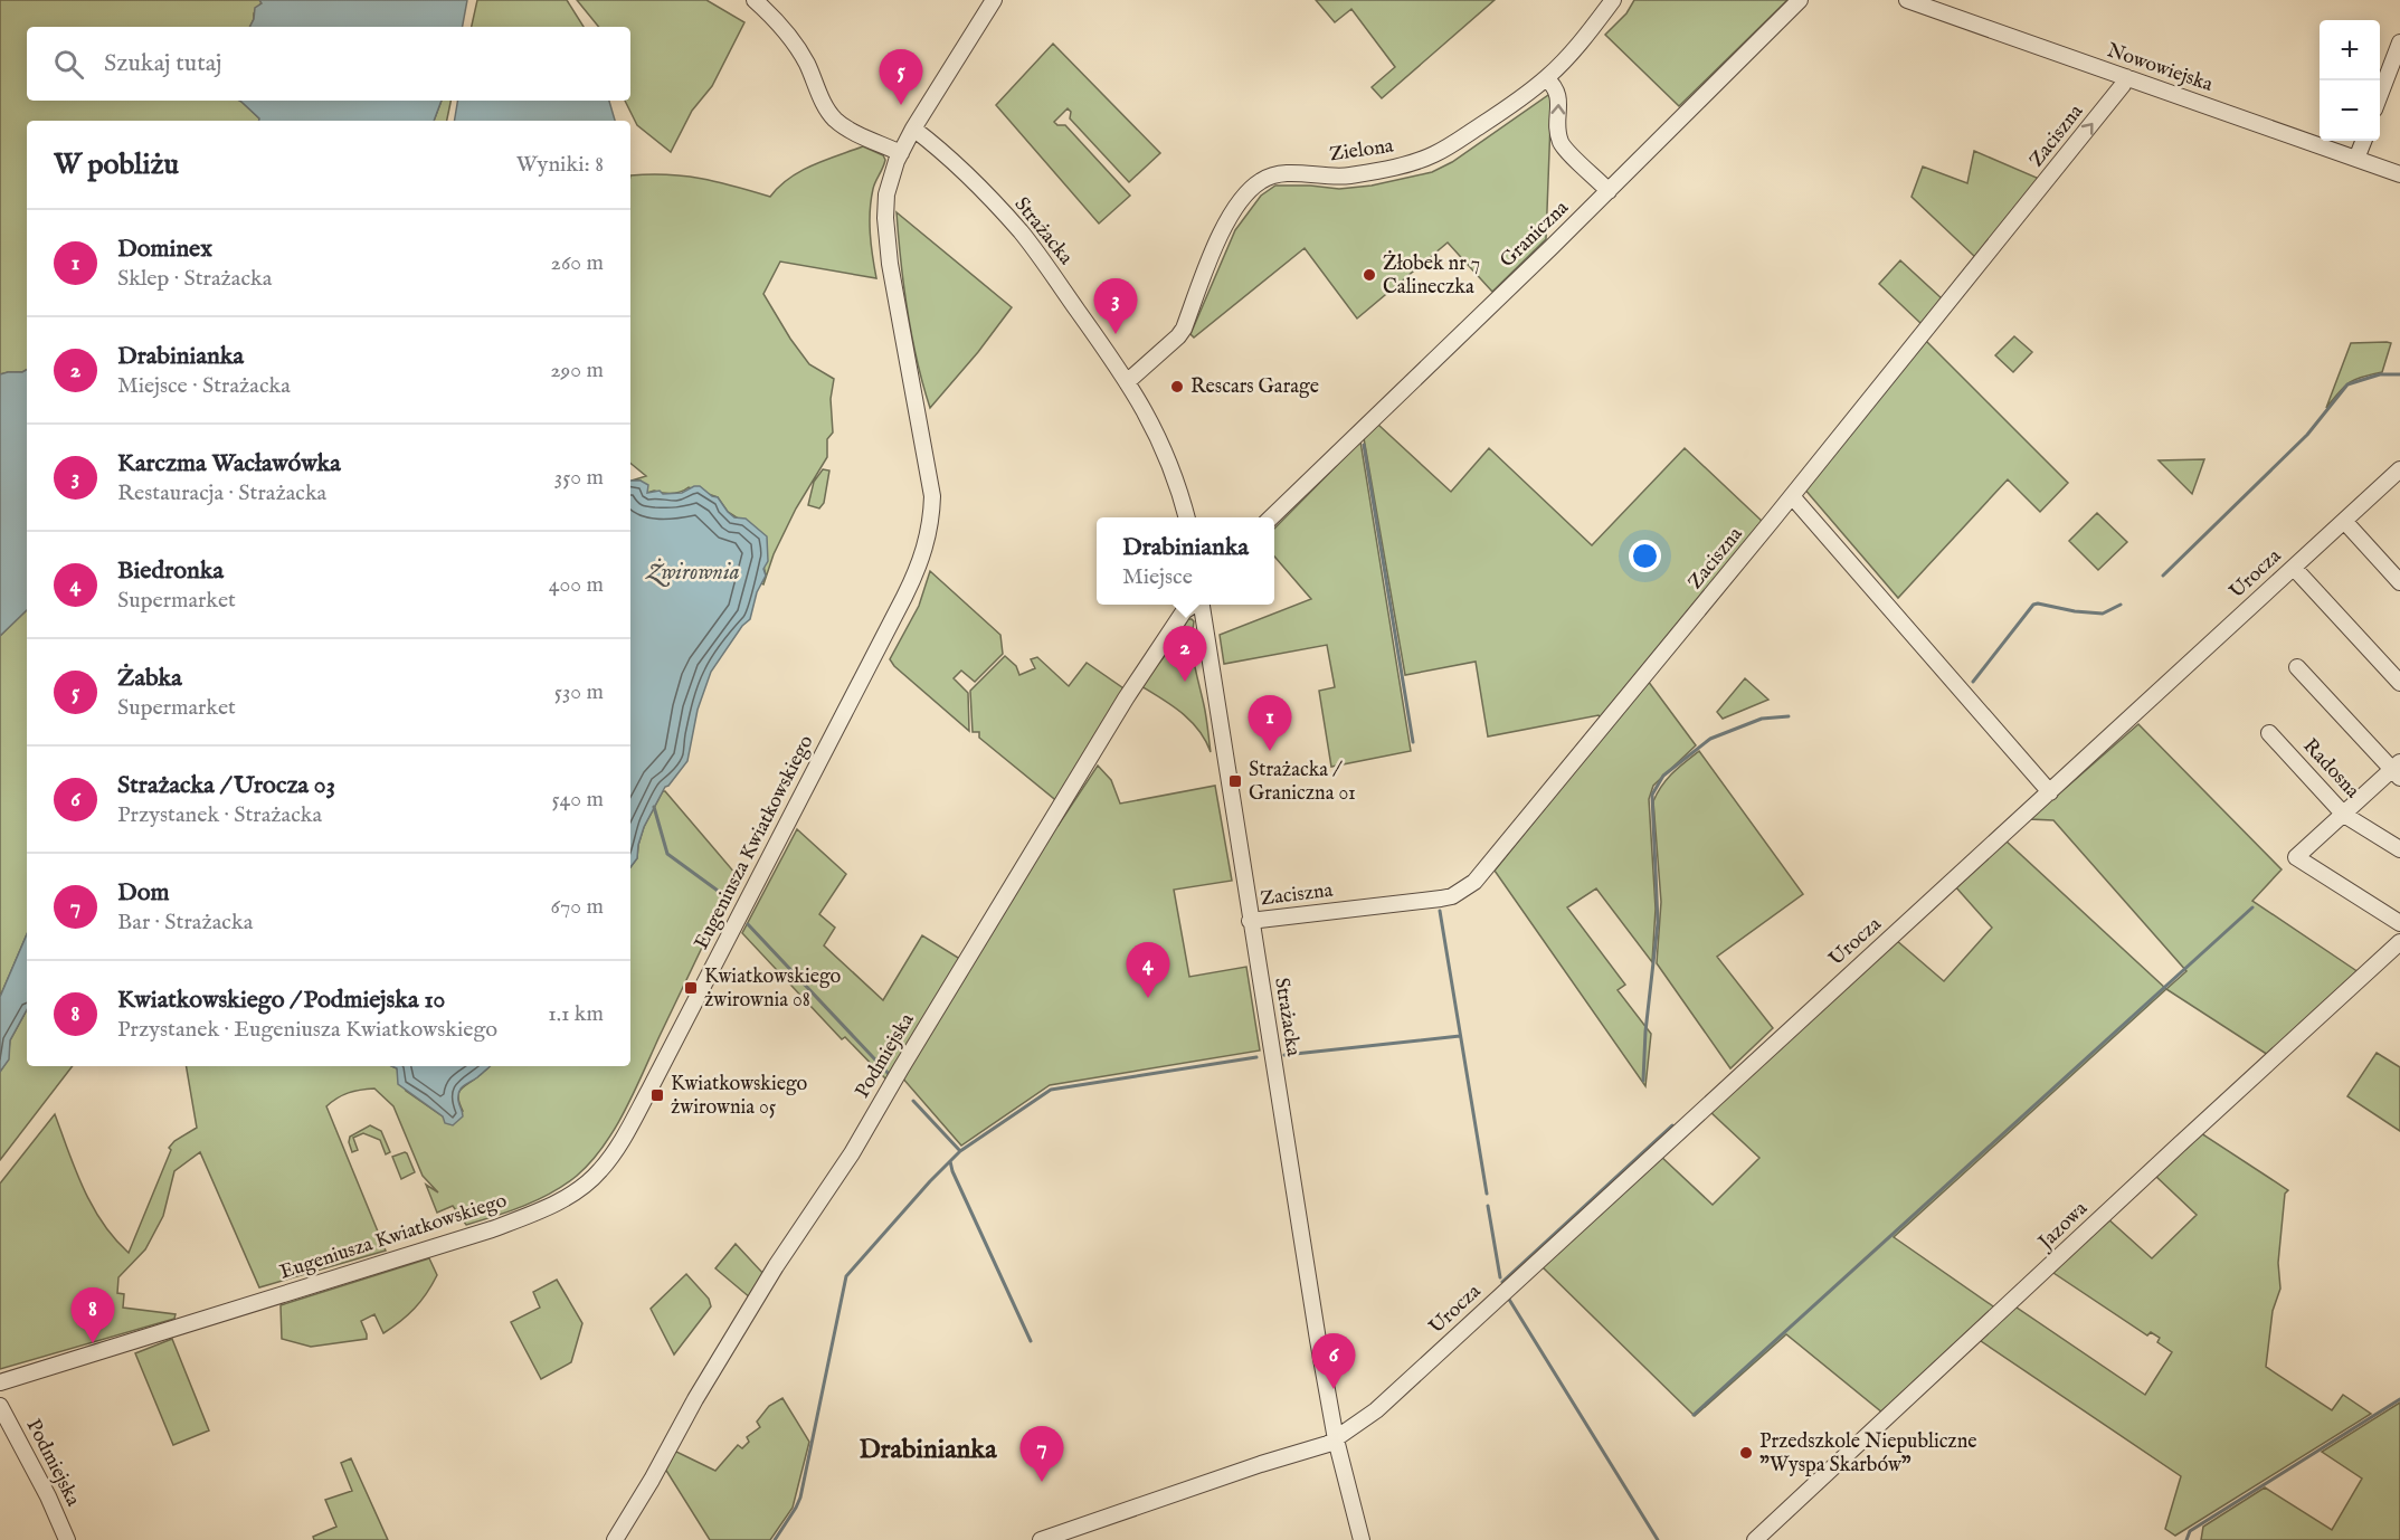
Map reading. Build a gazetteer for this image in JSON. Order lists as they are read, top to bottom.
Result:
{
  "streets": {
    "street": [
      "Nowowiejska",
      "Zaciszna",
      "Zielona",
      "Strażacka",
      "Graniczna",
      "Urocza",
      "Radosna",
      "Eugeniusza Kwiatkowskiego",
      "Podmiejska",
      "Jazowa"
    ]
  },
  "crossings": [
    ["Nowowiejska", "Zaciszna"],
    ["Zaciszna", "Strażacka"],
    ["Zielona", "Strażacka"],
    ["Strażacka", "Urocza"],
    ["Strażacka", "Eugeniusza Kwiatkowskiego"]
  ],
  "one_way": ["Zaciszna"],
  "districts": ["Drabinianka"],
  "water": ["Żwirownia"],
  "places": {
    "other": ["Żłobek nr 7 Calineczka", "Rescars Garage", "Przedszkole Niepubliczne \"Wyspa Skarbów\""],
    "transit": ["Strażacka / Graniczna 01", "Kwiatkowskiego żwirownia 08", "Kwiatkowskiego żwirownia 05"]
  },
  "page": {
    "map_buttons": ["+", "−"],
    "search": "Szukaj tutaj",
    "pins": [
      "5",
      "3",
      "2",
      "1",
      "4",
      "8",
      "6",
      "7"
    ],
    "heading": ["W pobliżu", "Wyniki: 8"],
    "list": [
      {
        "mark": "1",
        "name": "Dominex",
        "note": "Sklep · Strażacka",
        "value": "260 m"
      },
      {
        "mark": "2",
        "name": "Drabinianka",
        "note": "Miejsce · Strażacka",
        "value": "290 m"
      },
      {
        "mark": "3",
        "name": "Karczma Wacławówka",
        "note": "Restauracja · Strażacka",
        "value": "350 m"
      },
      {
        "mark": "4",
        "name": "Biedronka",
        "note": "Supermarket",
        "value": "400 m"
      },
      {
        "mark": "5",
        "name": "Żabka",
        "note": "Supermarket",
        "value": "530 m"
      },
      {
        "mark": "6",
        "name": "Strażacka / Urocza 03",
        "note": "Przystanek · Strażacka",
        "value": "540 m"
      },
      {
        "mark": "7",
        "name": "Dom",
        "note": "Bar · Strażacka",
        "value": "670 m"
      },
      {
        "mark": "8",
        "name": "Kwiatkowskiego / Podmiejska 10",
        "note": "Przystanek · Eugeniusza Kwiatkowskiego",
        "value": "1.1 km"
      }
    ],
    "popup": ["Drabinianka", "Miejsce"]
  }
}
